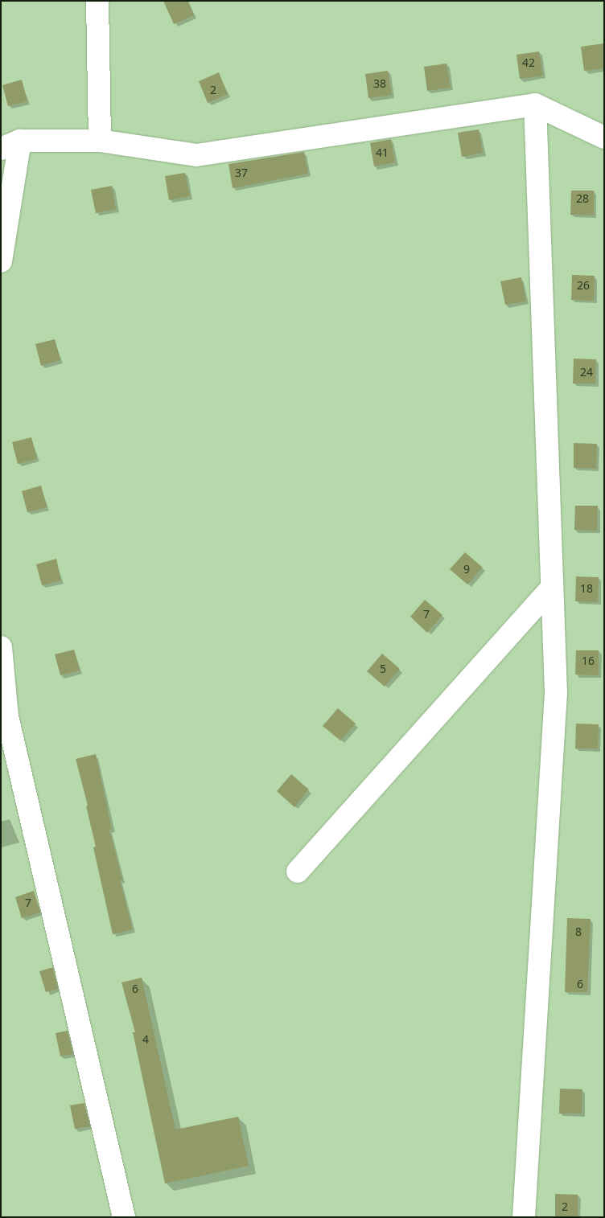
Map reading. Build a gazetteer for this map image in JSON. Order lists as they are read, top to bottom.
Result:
{
  "house_numbers": [
    "42",
    "38",
    "2",
    "41",
    "37",
    "28",
    "26",
    "24",
    "9",
    "18",
    "7",
    "16",
    "5",
    "7",
    "8",
    "6",
    "6",
    "4",
    "2"
  ]
}
